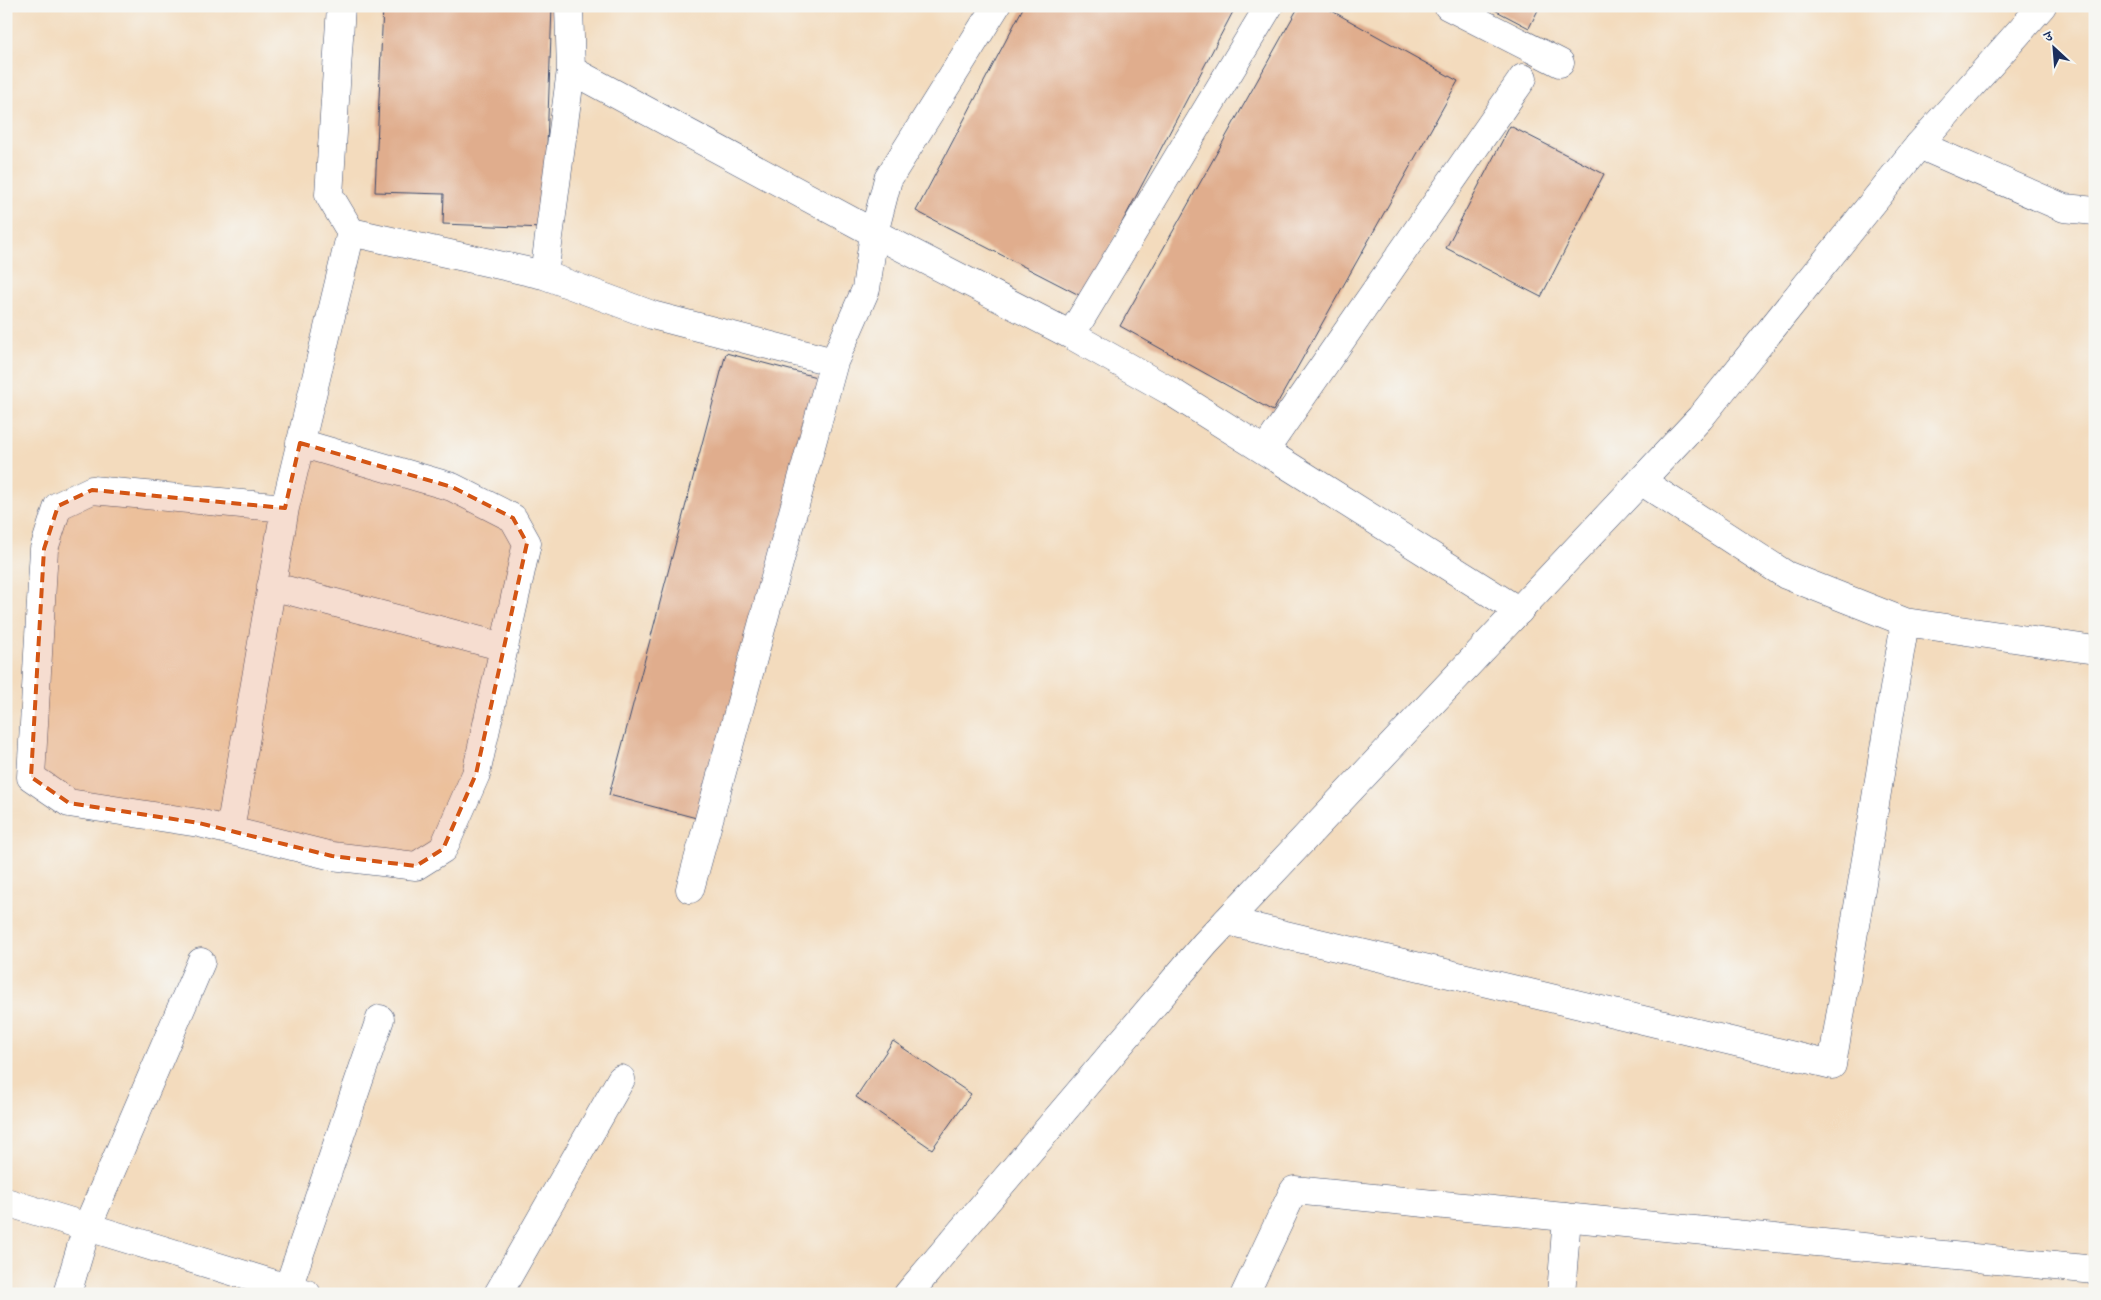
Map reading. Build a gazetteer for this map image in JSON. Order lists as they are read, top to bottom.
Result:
{
  "north": "top left"
}
